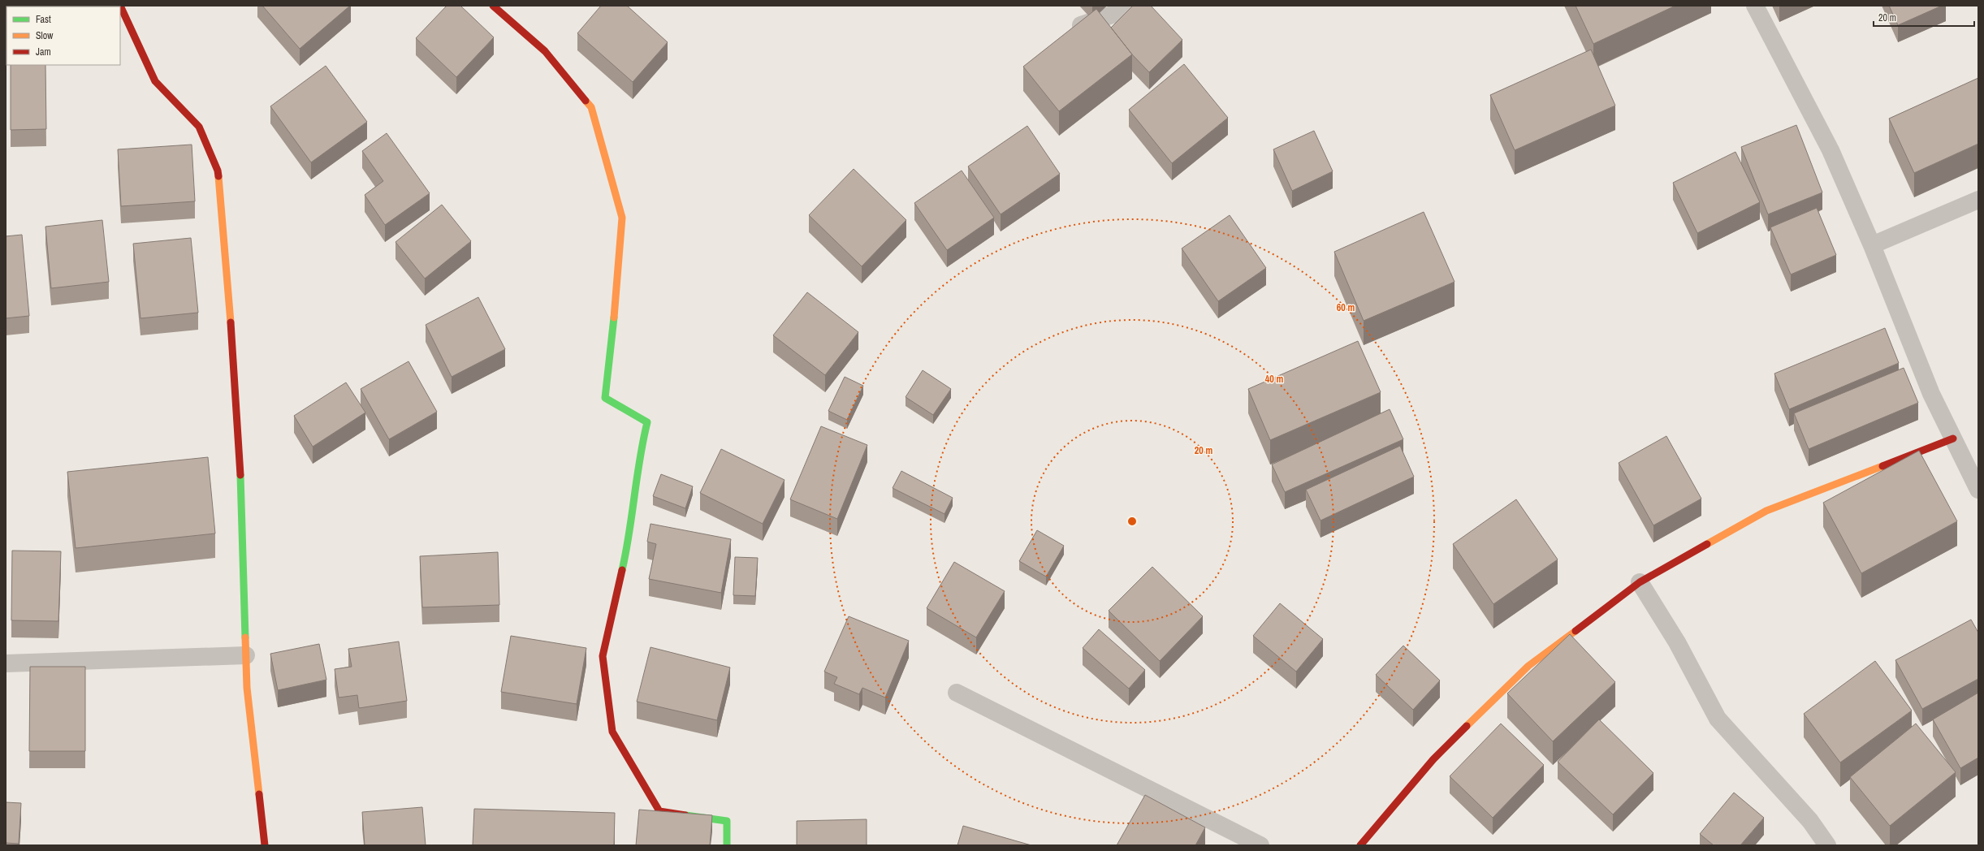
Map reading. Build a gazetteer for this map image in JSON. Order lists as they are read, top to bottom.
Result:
{
  "legend": ["Fast", "Slow", "Jam"],
  "scale_bar": "20 m",
  "rings": ["60 m", "40 m", "20 m"]
}
